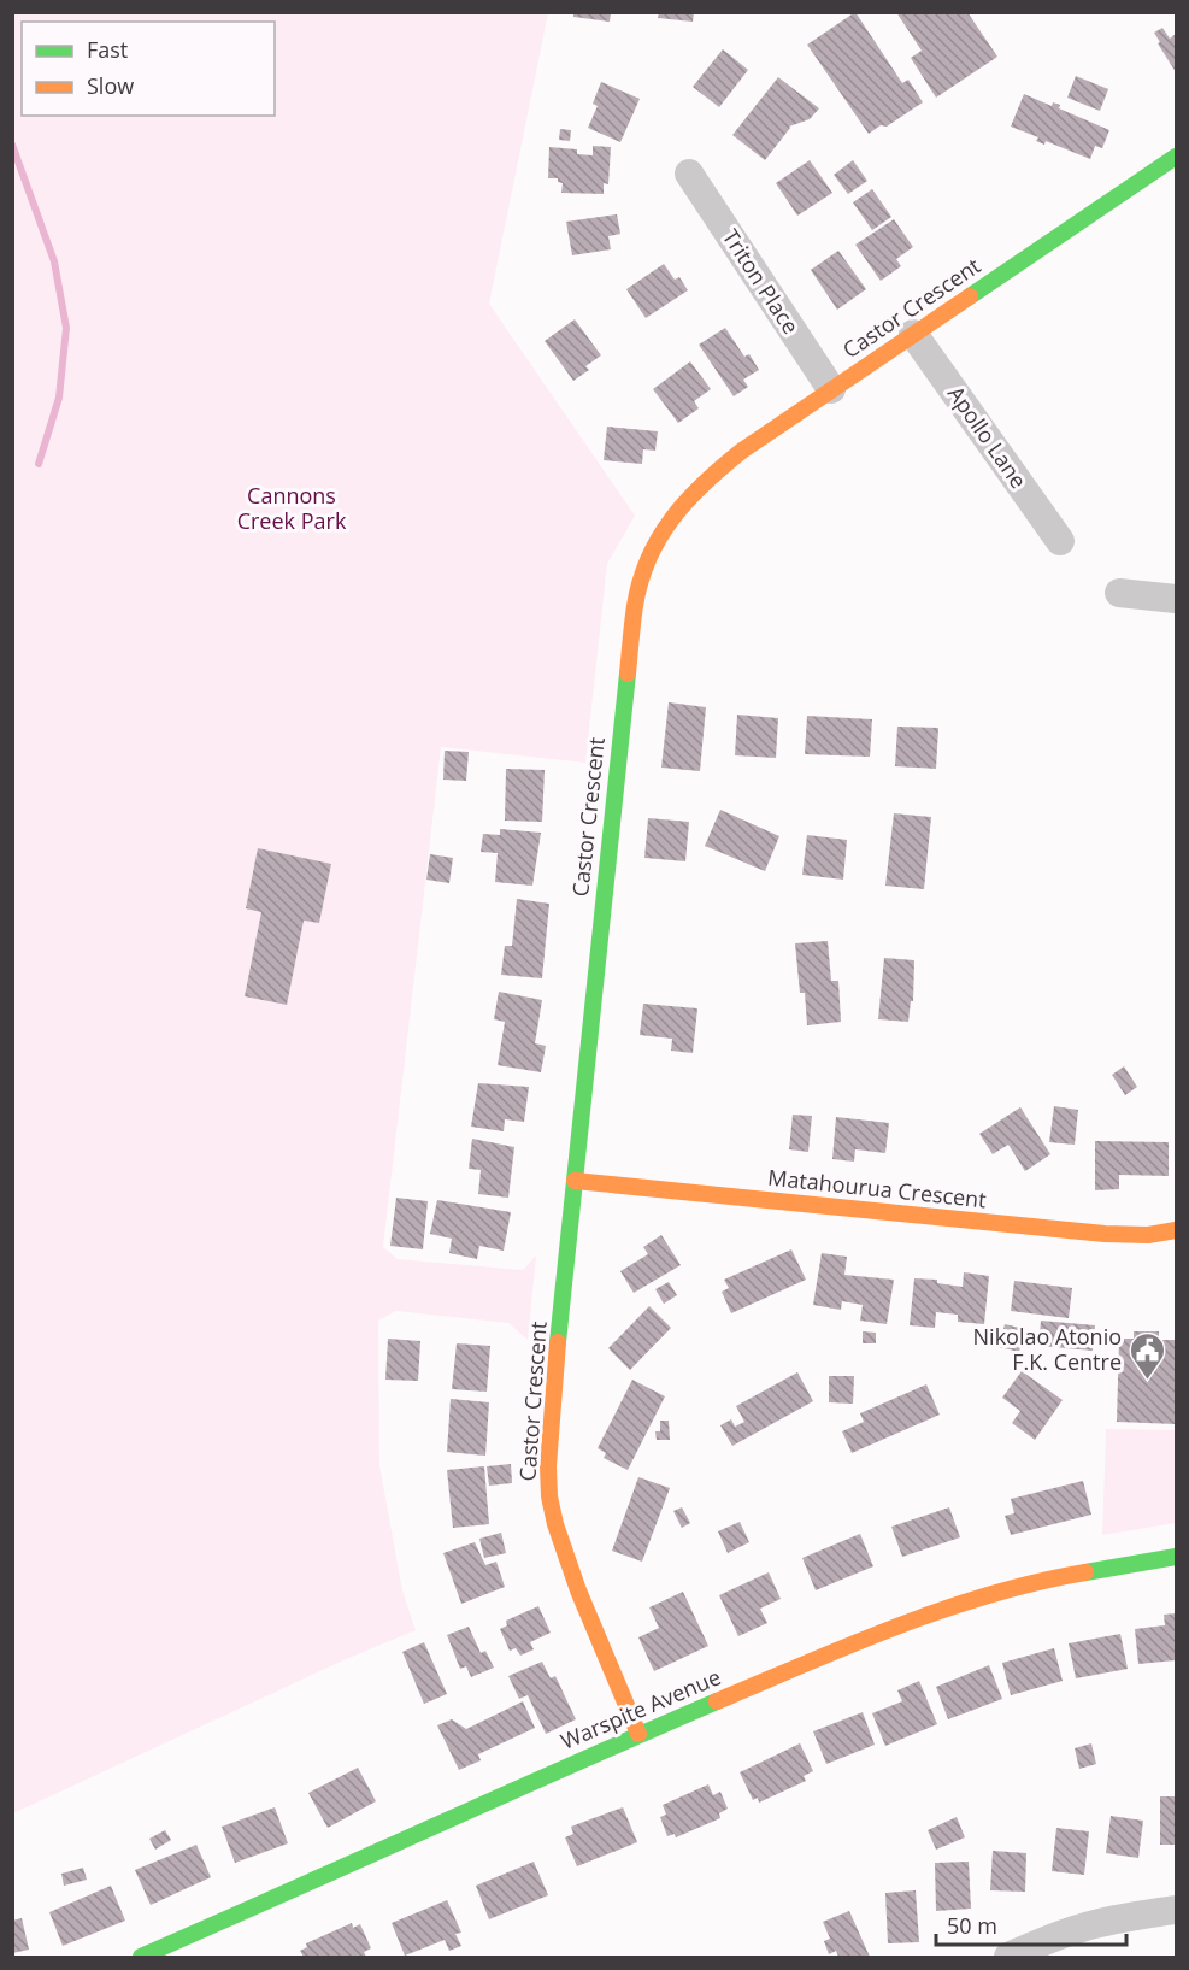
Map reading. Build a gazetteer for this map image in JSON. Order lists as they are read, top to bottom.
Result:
{
  "streets": {
    "street": [
      "Triton Place",
      "Castor Crescent",
      "Apollo Lane",
      "Matahourua Crescent",
      "Warspite Avenue"
    ]
  },
  "crossings": [
    ["Triton Place", "Castor Crescent"],
    ["Castor Crescent", "Apollo Lane"],
    ["Castor Crescent", "Matahourua Crescent"],
    ["Castor Crescent", "Warspite Avenue"]
  ],
  "parks": ["Cannons Creek Park"],
  "places": {
    "public building": ["Nikolao Atonio F.K. Centre"]
  },
  "legend": ["Fast", "Slow"],
  "scale_bar": "50 m"
}
